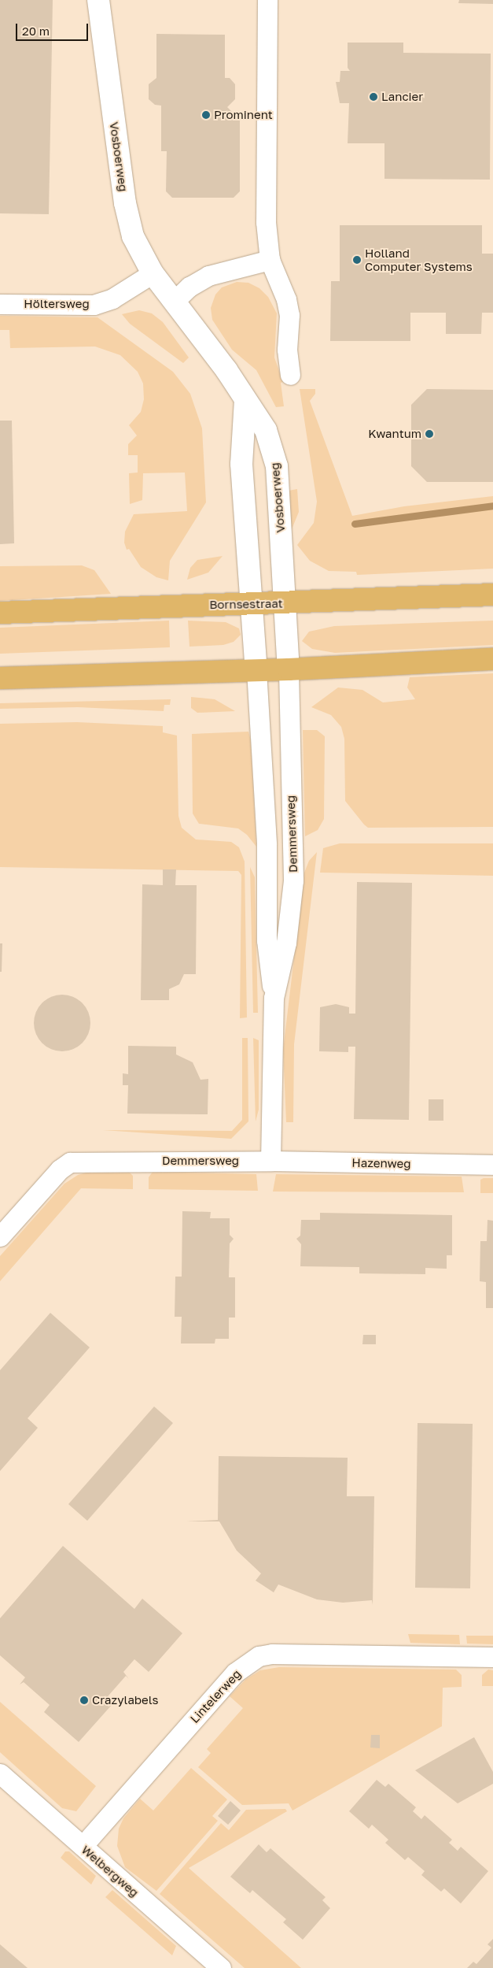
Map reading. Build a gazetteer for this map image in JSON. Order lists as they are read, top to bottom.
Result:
{
  "streets": {
    "main road": ["Bornsestraat"],
    "street": [
      "Vosboerweg",
      "Höltersweg",
      "Demmersweg",
      "Hazenweg",
      "Lintelerweg",
      "Welbergweg"
    ]
  },
  "crossings": [
    ["Vosboerweg", "Höltersweg"],
    ["Vosboerweg", "Bornsestraat"],
    ["Vosboerweg", "Demmersweg"],
    ["Demmersweg", "Hazenweg"],
    ["Lintelerweg", "Welbergweg"]
  ],
  "places": [
    "Lancier",
    "Prominent",
    "Holland Computer Systems",
    "Kwantum",
    "Crazylabels"
  ],
  "scale_bar": "20 m"
}
